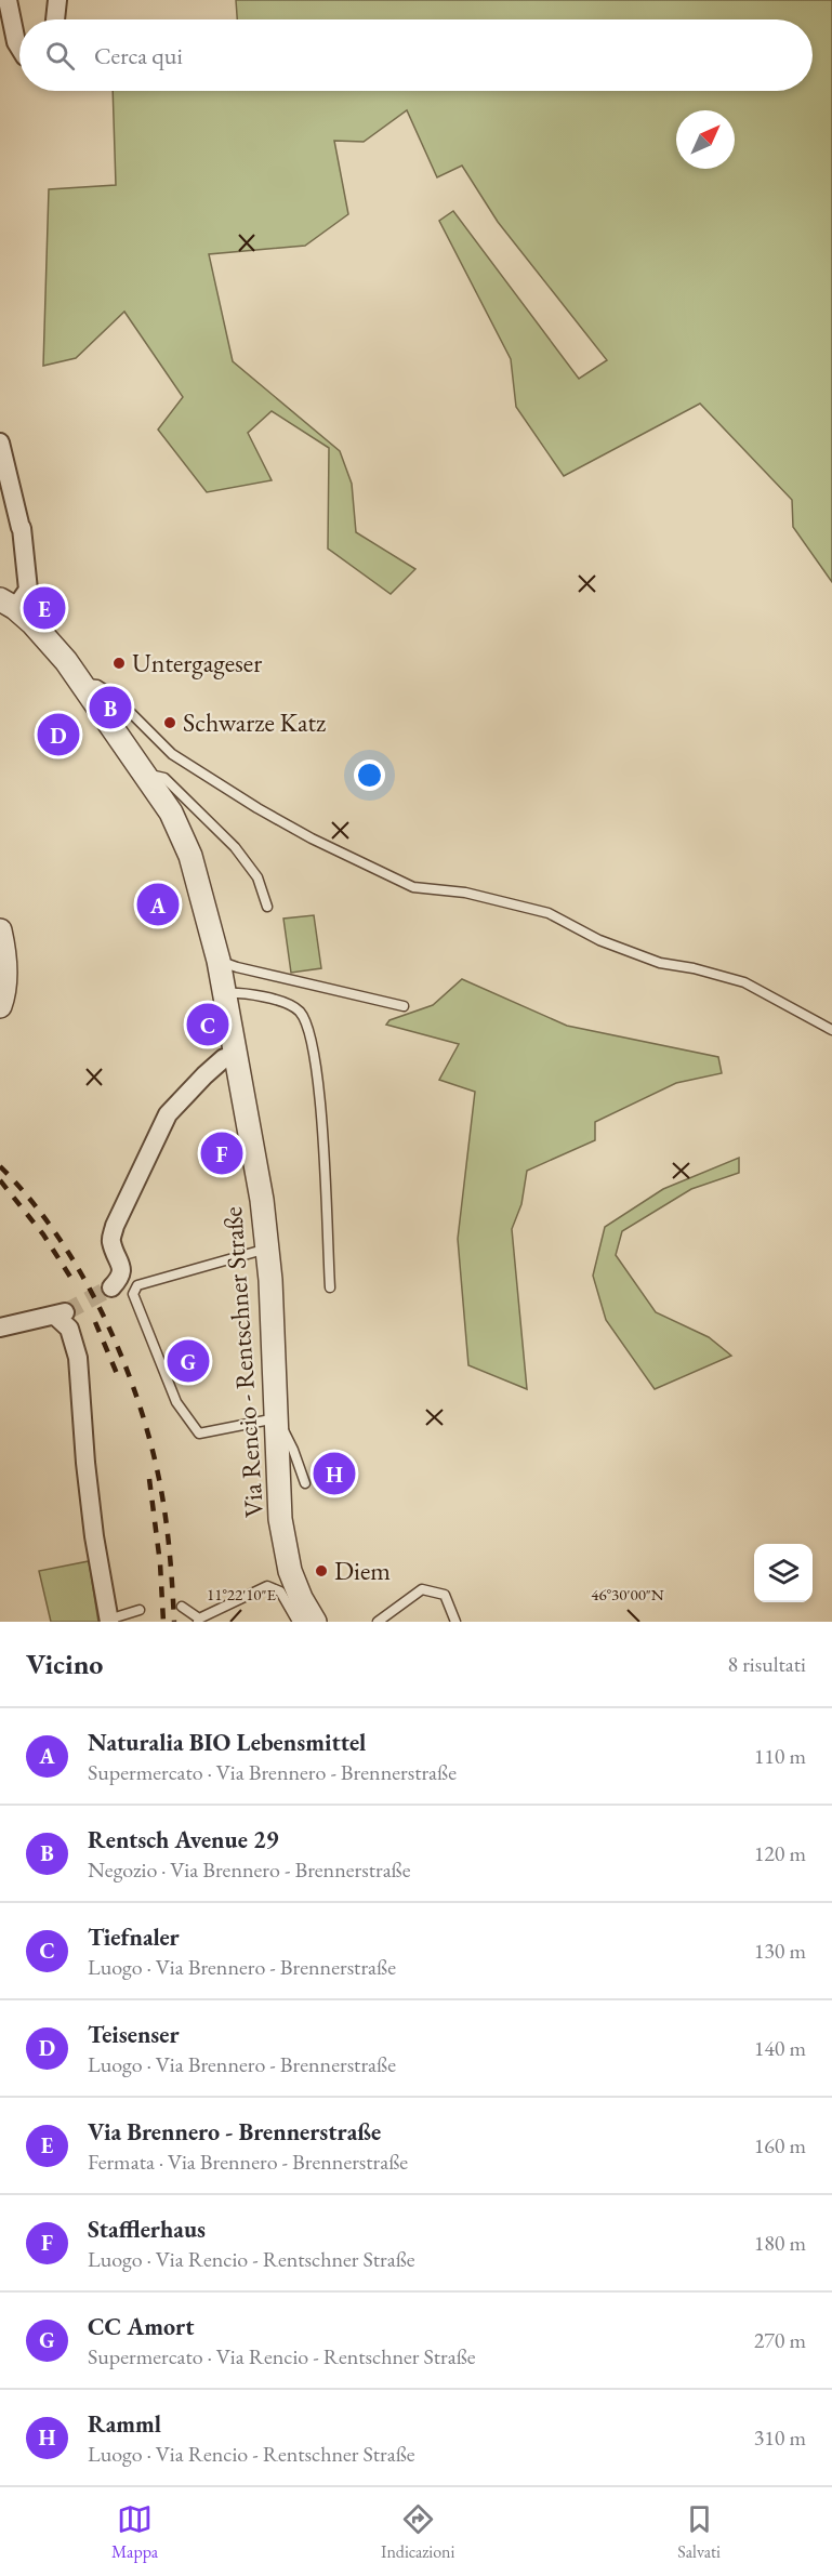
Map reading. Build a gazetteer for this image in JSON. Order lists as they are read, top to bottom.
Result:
{
  "streets": {
    "street": ["Via Rencio - Rentschner Straße"]
  },
  "places": ["Untergageser", "Schwarze Katz", "Diem"],
  "north": "top right",
  "page": {
    "search": "Cerca qui",
    "pins": [
      "E",
      "B",
      "D",
      "A",
      "C",
      "F",
      "G",
      "H"
    ],
    "heading": ["Vicino", "8 risultati"],
    "list": [
      {
        "mark": "A",
        "name": "Naturalia BIO Lebensmittel",
        "note": "Supermercato · Via Brennero - Brennerstraße",
        "value": "110 m"
      },
      {
        "mark": "B",
        "name": "Rentsch Avenue 29",
        "note": "Negozio · Via Brennero - Brennerstraße",
        "value": "120 m"
      },
      {
        "mark": "C",
        "name": "Tiefnaler",
        "note": "Luogo · Via Brennero - Brennerstraße",
        "value": "130 m"
      },
      {
        "mark": "D",
        "name": "Teisenser",
        "note": "Luogo · Via Brennero - Brennerstraße",
        "value": "140 m"
      },
      {
        "mark": "E",
        "name": "Via Brennero - Brennerstraße",
        "note": "Fermata · Via Brennero - Brennerstraße",
        "value": "160 m"
      },
      {
        "mark": "F",
        "name": "Stafflerhaus",
        "note": "Luogo · Via Rencio - Rentschner Straße",
        "value": "180 m"
      },
      {
        "mark": "G",
        "name": "CC Amort",
        "note": "Supermercato · Via Rencio - Rentschner Straße",
        "value": "270 m"
      },
      {
        "mark": "H",
        "name": "Ramml",
        "note": "Luogo · Via Rencio - Rentschner Straße",
        "value": "310 m"
      }
    ],
    "nav": ["Mappa", "Indicazioni", "Salvati"]
  },
  "coordinates": ["11°22'10\"E", "46°30'00\"N"]
}
